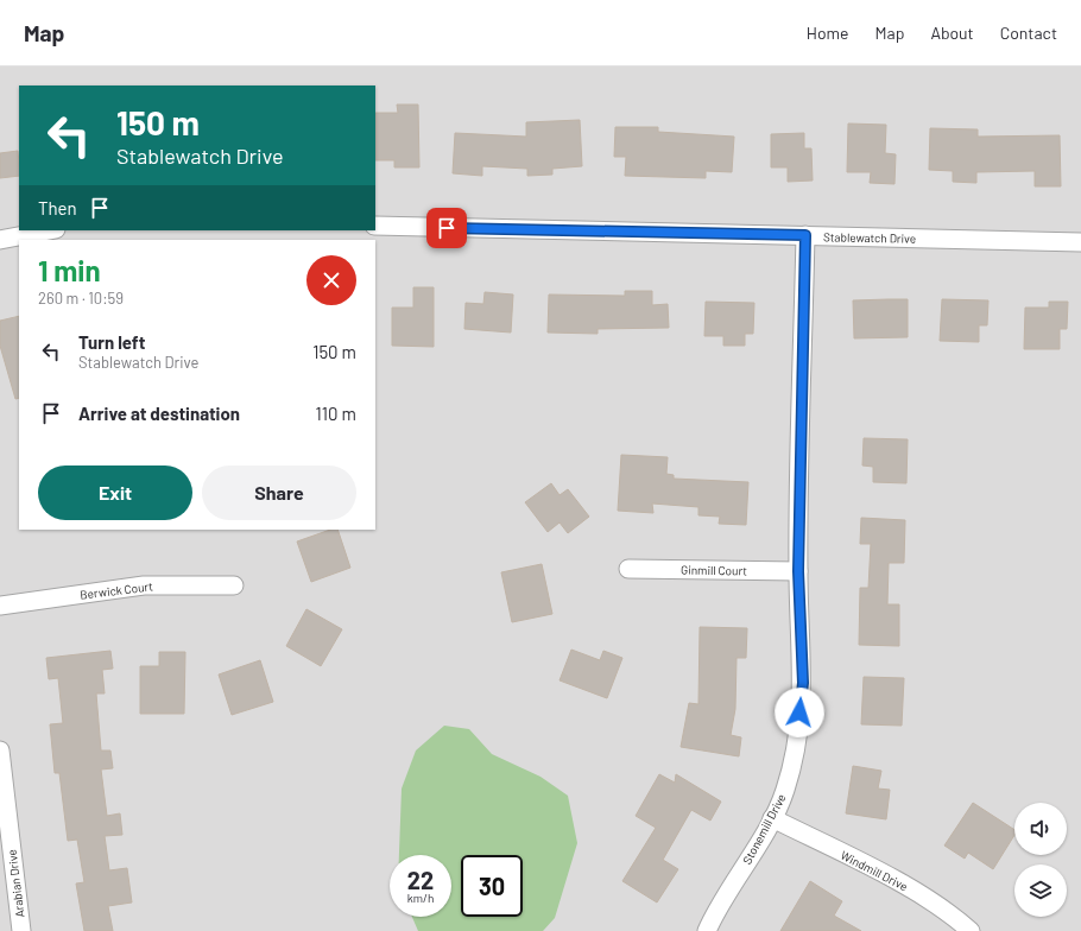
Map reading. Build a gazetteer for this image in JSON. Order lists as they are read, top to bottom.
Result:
{
  "streets": {
    "street": [
      "Stablewatch Drive",
      "Ginmill Court",
      "Berwick Court",
      "Stonemill Drive",
      "Windmill Drive",
      "Arabian Drive"
    ]
  },
  "crossings": [
    ["Stablewatch Drive", "Stonemill Drive"],
    ["Ginmill Court", "Stonemill Drive"],
    ["Stonemill Drive", "Windmill Drive"]
  ],
  "page": {
    "header": "Map",
    "nav": [
      "Home",
      "Map",
      "About",
      "Contact"
    ],
    "turn": ["150 m", "Stablewatch Drive"],
    "then": "Then",
    "heading": ["1 min", "260 m · 10:59"],
    "list": [
      {
        "name": "Turn left",
        "note": "Stablewatch Drive",
        "value": "150 m"
      },
      {
        "name": "Arrive at destination",
        "value": "110 m"
      }
    ],
    "buttons": ["Exit", "Share"],
    "speed": "22 km/h",
    "limit": "30"
  }
}
